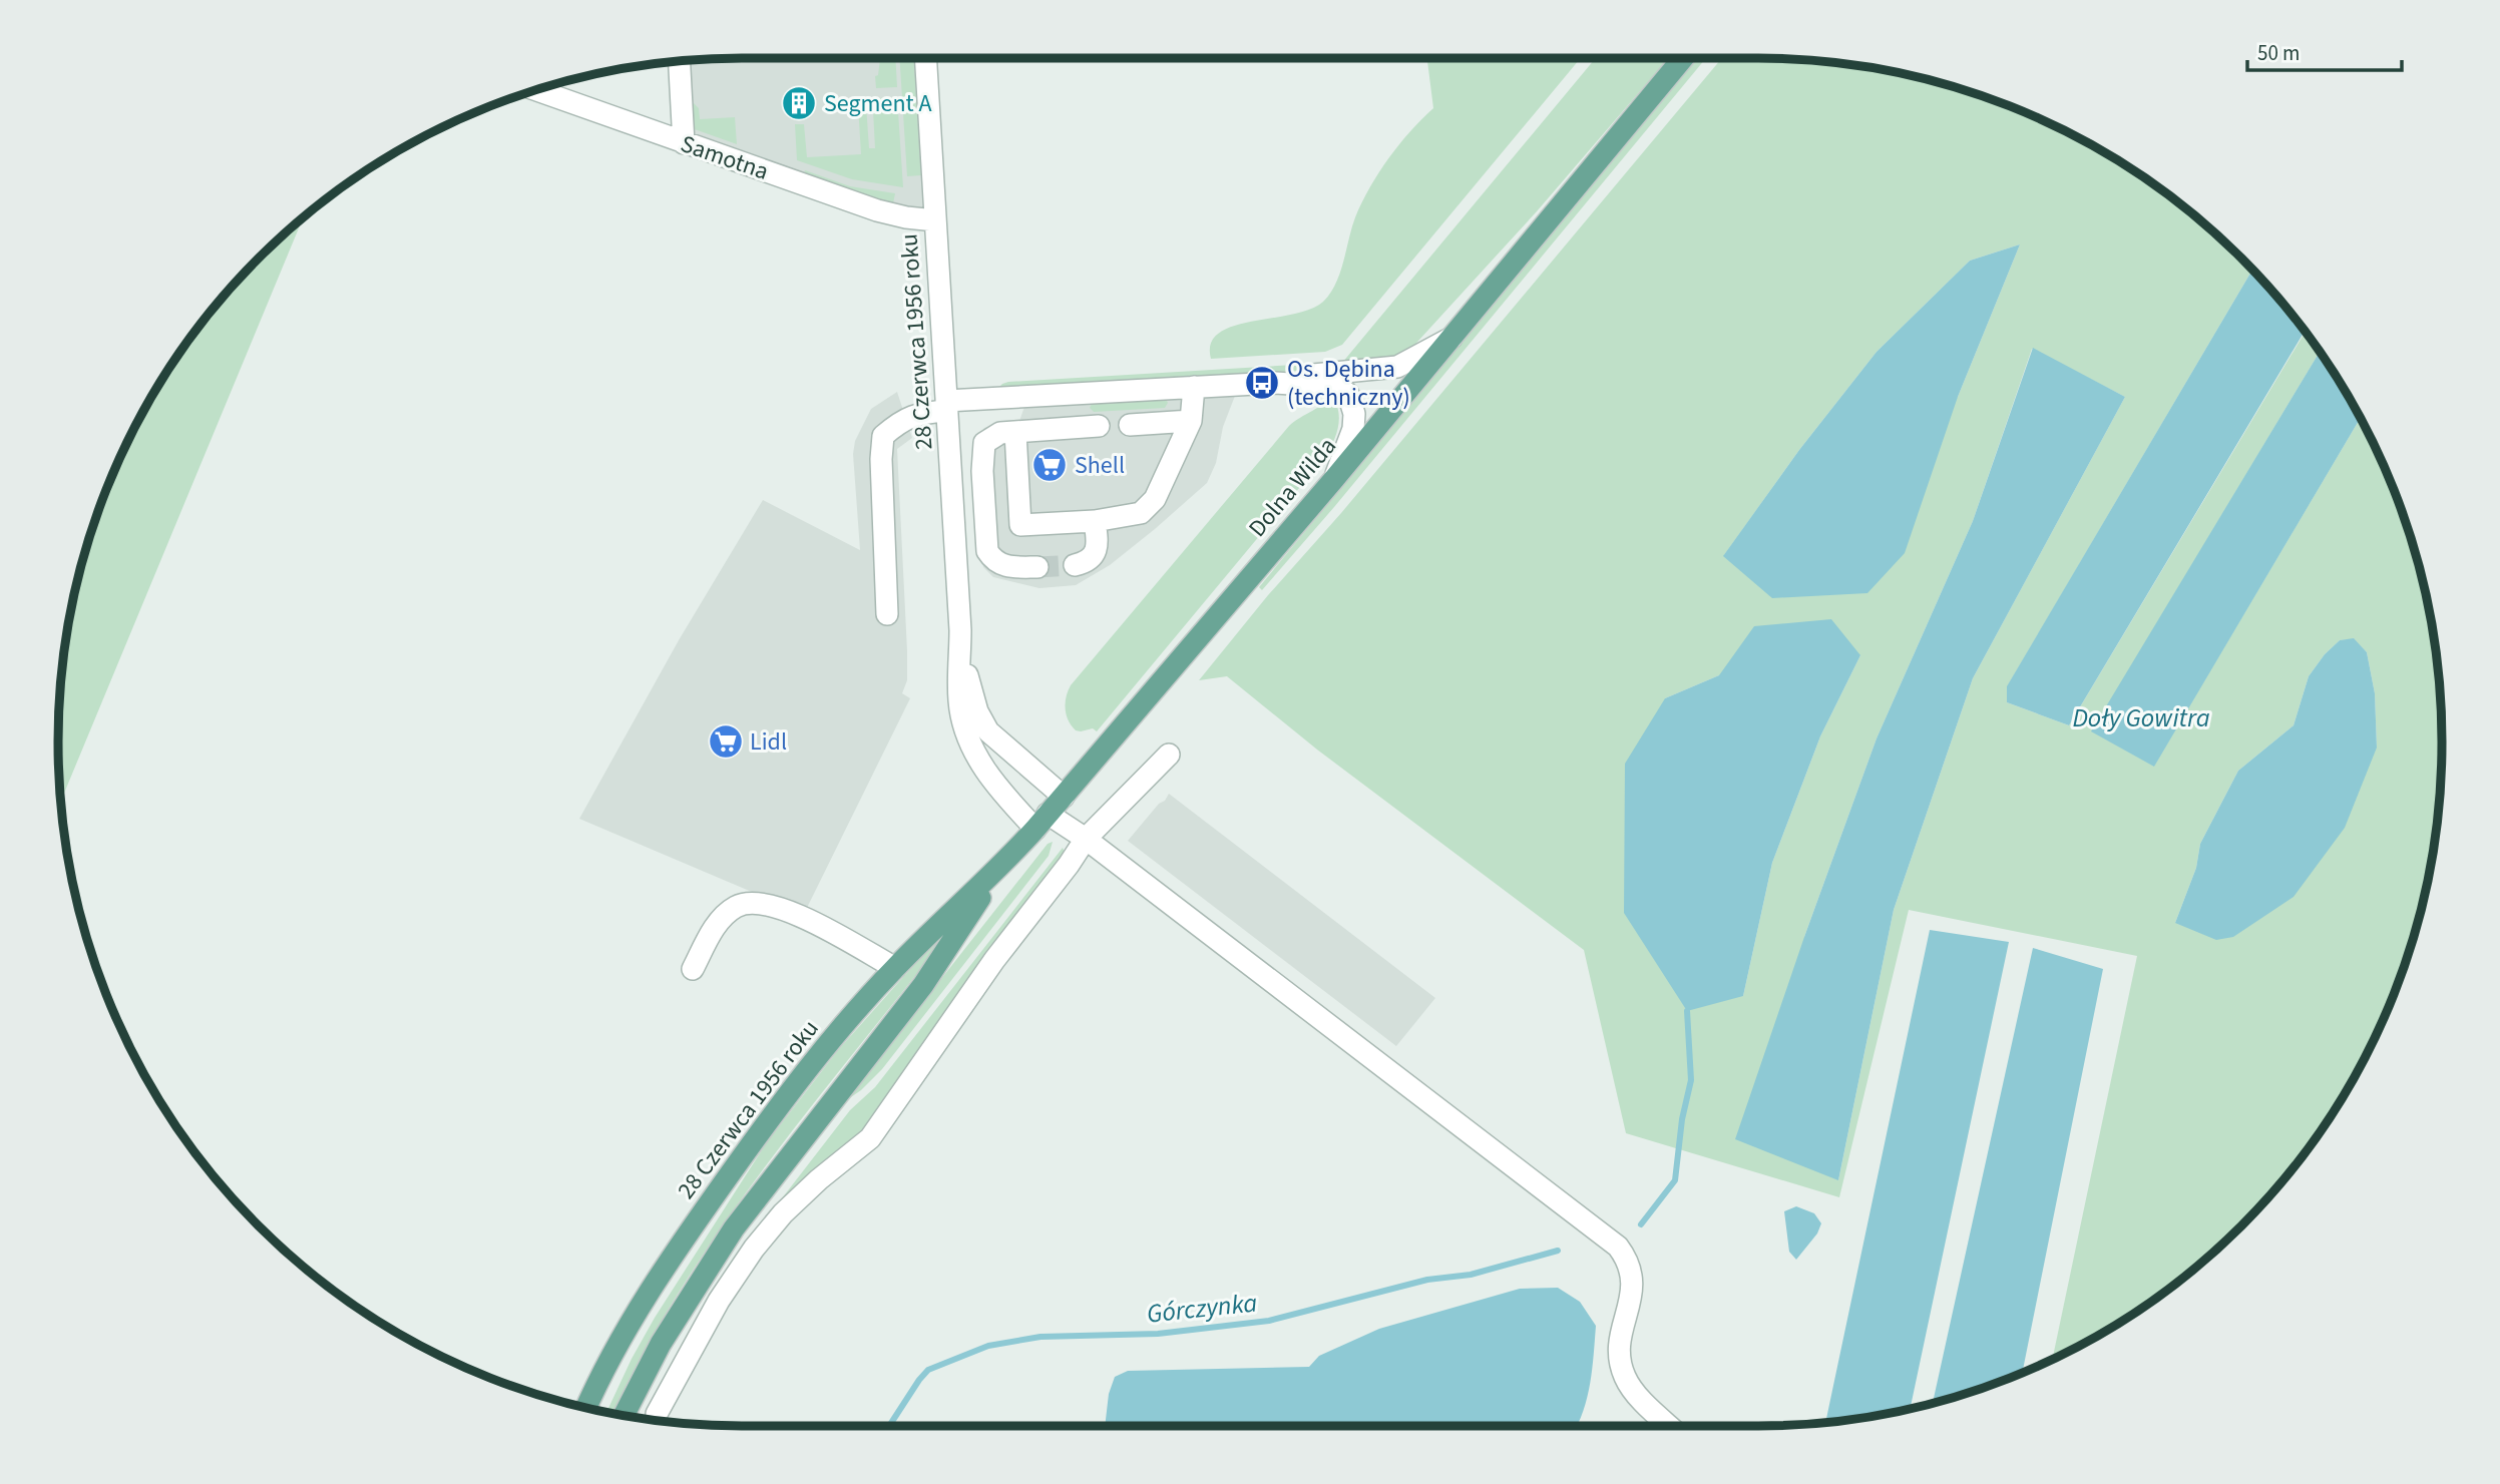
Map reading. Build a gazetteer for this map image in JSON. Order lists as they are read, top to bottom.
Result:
{
  "streets": {
    "main road": ["28 Czerwca 1956 roku", "Dolna Wilda"],
    "street": ["Samotna"]
  },
  "crossings": [
    ["Samotna", "28 Czerwca 1956 roku"],
    ["28 Czerwca 1956 roku", "Dolna Wilda"]
  ],
  "water": ["Doły Gowitra", "Górczynka"],
  "places": {
    "building": ["Segment A"],
    "bus stop": ["Os. Dębina (techniczny)"],
    "supermarket": ["Shell", "Lidl"]
  },
  "scale_bar": "50 m"
}
